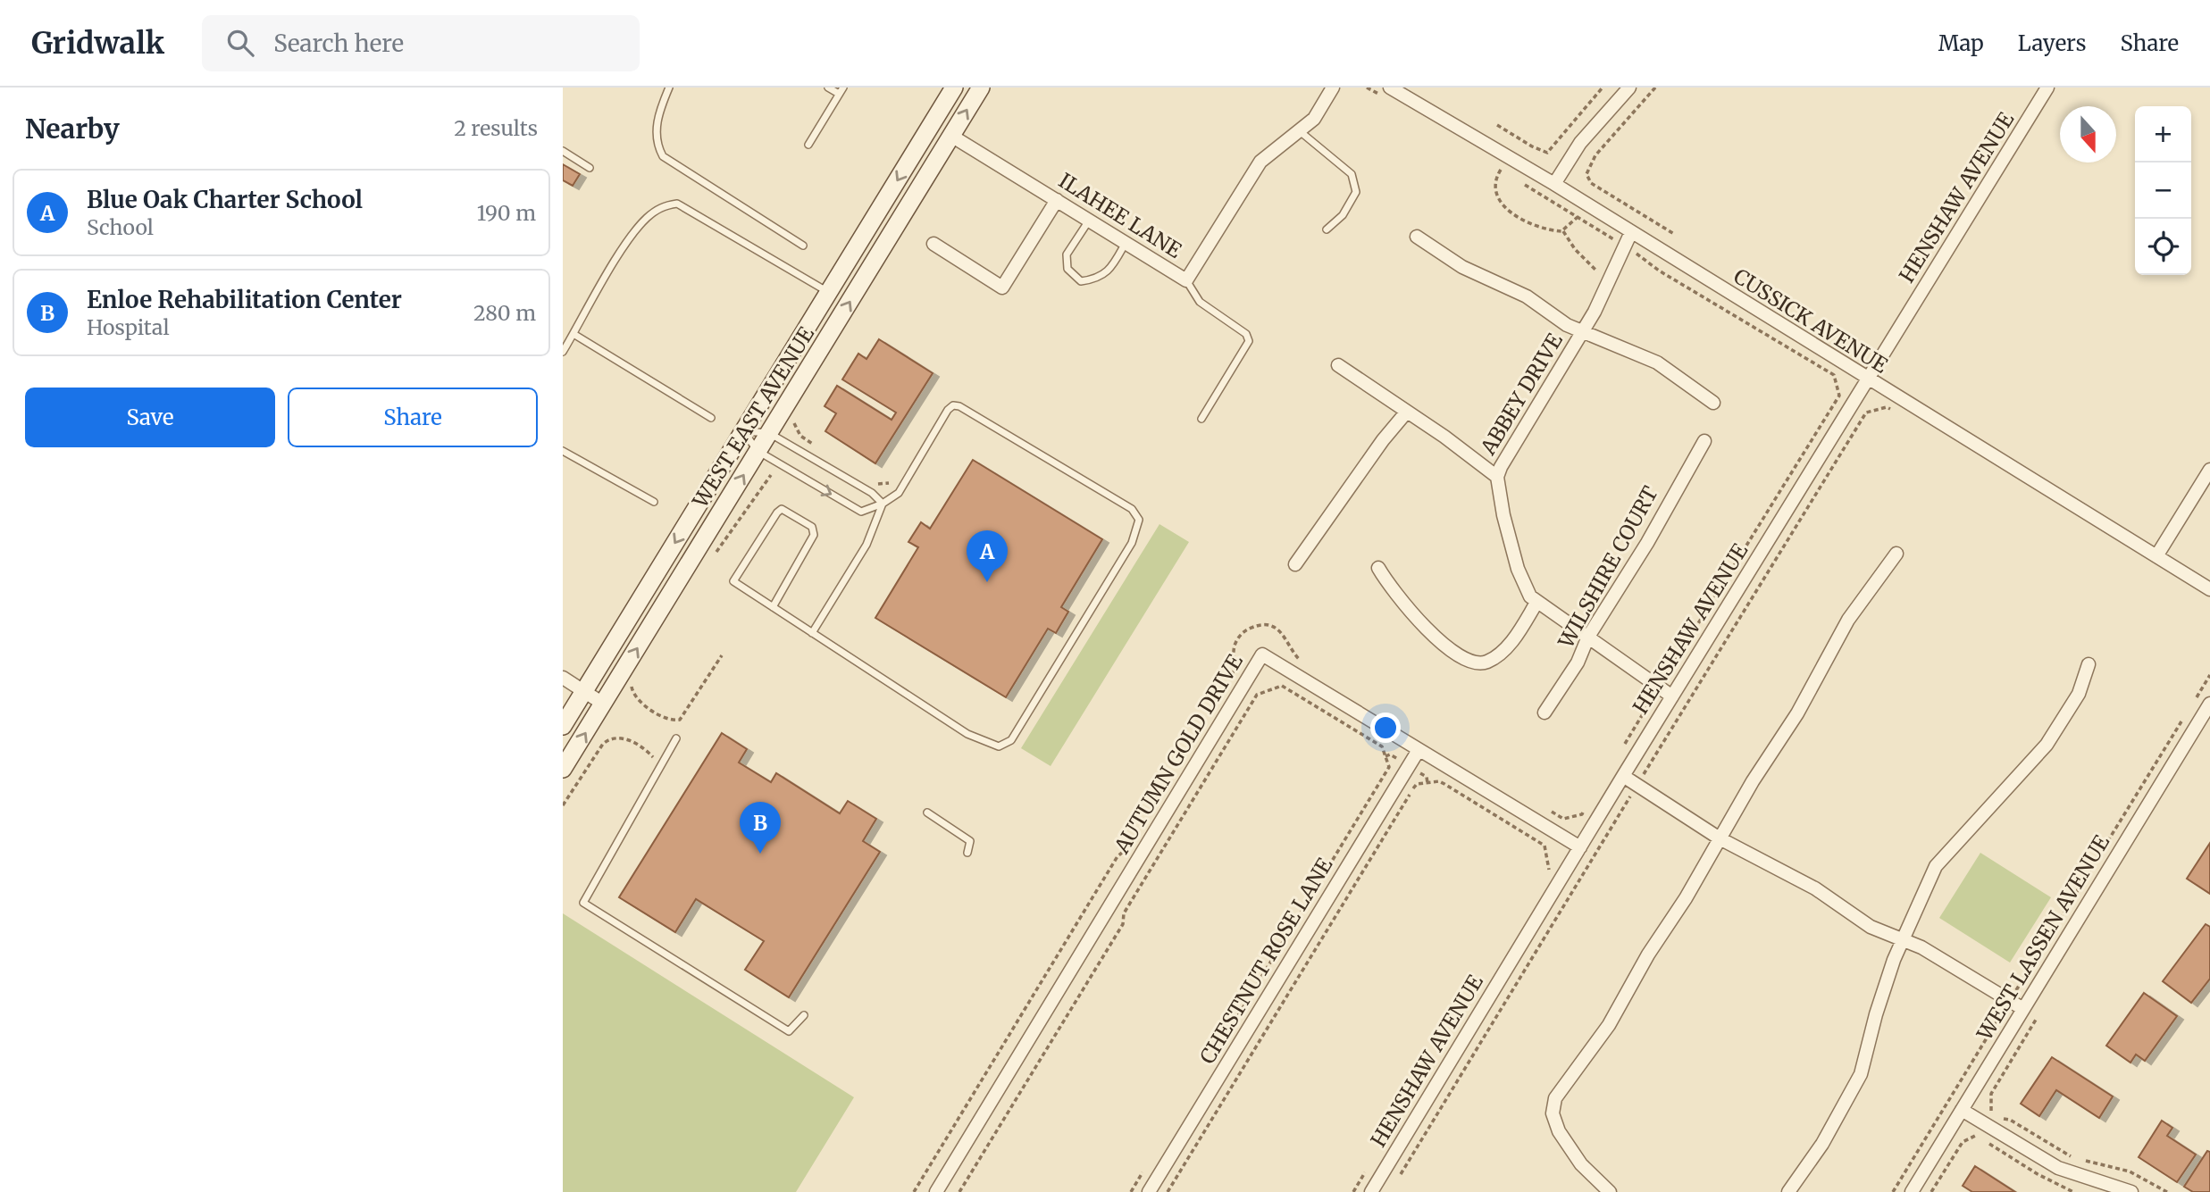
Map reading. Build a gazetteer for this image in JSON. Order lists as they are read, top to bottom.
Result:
{
  "streets": {
    "main road": ["WEST EAST AVENUE"],
    "street": [
      "HENSHAW AVENUE",
      "ILAHEE LANE",
      "CUSSICK AVENUE",
      "ABBEY DRIVE",
      "WILSHIRE COURT",
      "AUTUMN GOLD DRIVE",
      "WEST LASSEN AVENUE",
      "CHESTNUT ROSE LANE"
    ]
  },
  "crossings": [
    ["HENSHAW AVENUE", "CUSSICK AVENUE"],
    ["HENSHAW AVENUE", "ABBEY DRIVE"],
    ["HENSHAW AVENUE", "AUTUMN GOLD DRIVE"],
    ["ILAHEE LANE", "WEST EAST AVENUE"],
    ["CUSSICK AVENUE", "ABBEY DRIVE"],
    ["ABBEY DRIVE", "WILSHIRE COURT"],
    ["AUTUMN GOLD DRIVE", "CHESTNUT ROSE LANE"]
  ],
  "north": "bottom",
  "page": {
    "header": "Gridwalk",
    "search": "Search here",
    "nav": ["Map", "Layers", "Share"],
    "heading": ["Nearby", "2 results"],
    "map_buttons": ["+", "−"],
    "list": [
      {
        "mark": "A",
        "name": "Blue Oak Charter School",
        "note": "School",
        "value": "190 m"
      },
      {
        "mark": "B",
        "name": "Enloe Rehabilitation Center",
        "note": "Hospital",
        "value": "280 m"
      }
    ],
    "buttons": ["Save", "Share"],
    "pins": ["A", "B"]
  }
}
